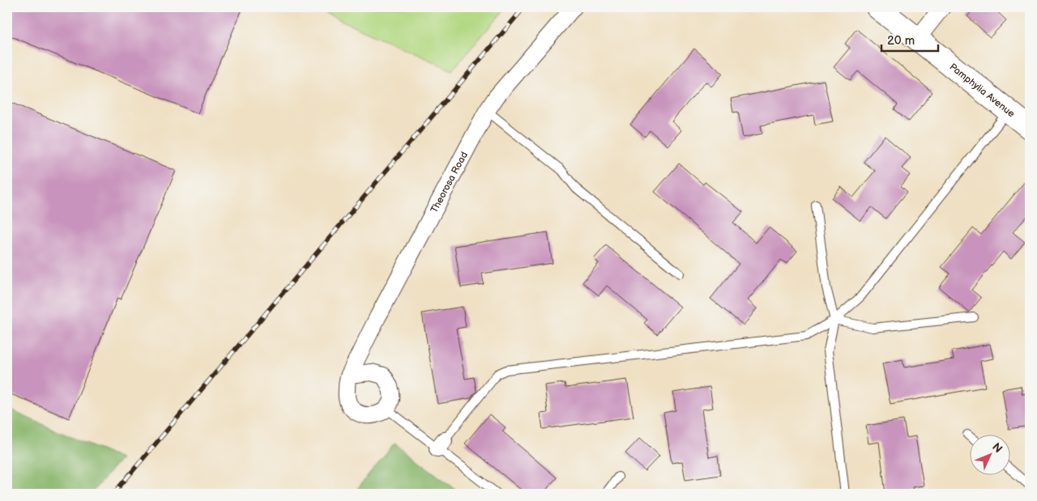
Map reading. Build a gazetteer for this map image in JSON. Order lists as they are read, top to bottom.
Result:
{
  "streets": {
    "street": ["Pamphylia Avenue", "Theorosa Road"]
  },
  "scale_bar": "20 m",
  "north": "top right"
}
